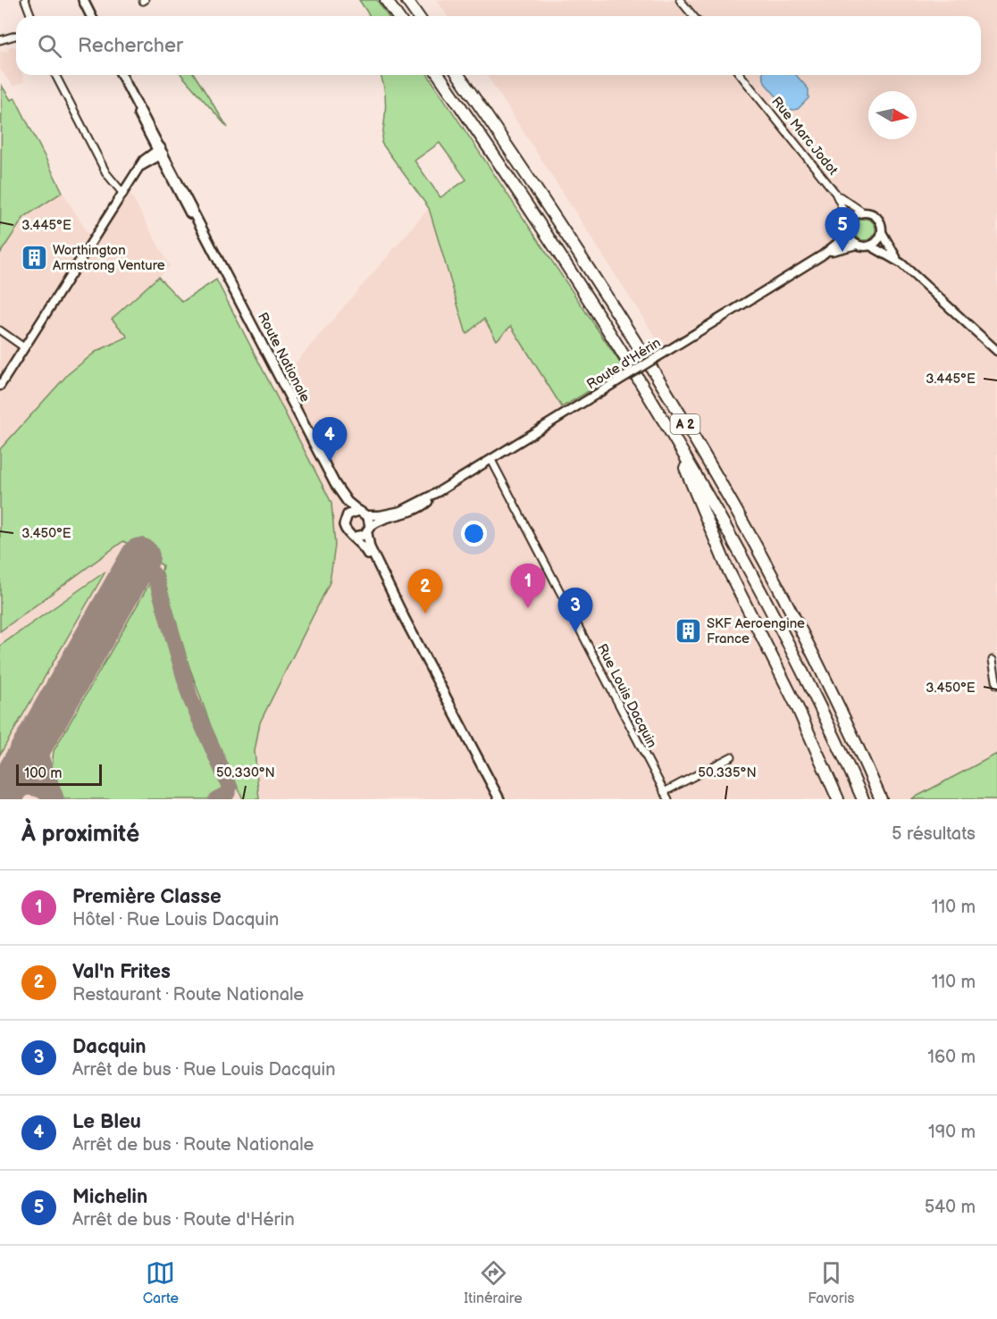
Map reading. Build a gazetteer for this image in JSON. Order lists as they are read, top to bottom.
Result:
{
  "streets": {
    "highway": ["A 2"],
    "main road": ["Route Nationale"],
    "street": ["Rue Marc Jodot", "Route d'Hérin", "Rue Louis Dacquin"]
  },
  "crossings": [
    ["Rue Marc Jodot", "Route d'Hérin"],
    ["Route Nationale", "Route d'Hérin"],
    ["Route d'Hérin", "Rue Louis Dacquin"]
  ],
  "places": {
    "building": ["Worthington Armstrong Venture", "SKF Aeroengine France"]
  },
  "scale_bar": "100 m",
  "north": "right",
  "page": {
    "search": "Rechercher",
    "pins": [
      "5",
      "4",
      "1",
      "2",
      "3"
    ],
    "scale": "100 m",
    "heading": ["À proximité", "5 résultats"],
    "list": [
      {
        "mark": "1",
        "name": "Première Classe",
        "note": "Hôtel · Rue Louis Dacquin",
        "value": "110 m"
      },
      {
        "mark": "2",
        "name": "Val'n Frites",
        "note": "Restaurant · Route Nationale",
        "value": "110 m"
      },
      {
        "mark": "3",
        "name": "Dacquin",
        "note": "Arrêt de bus · Rue Louis Dacquin",
        "value": "160 m"
      },
      {
        "mark": "4",
        "name": "Le Bleu",
        "note": "Arrêt de bus · Route Nationale",
        "value": "190 m"
      },
      {
        "mark": "5",
        "name": "Michelin",
        "note": "Arrêt de bus · Route d'Hérin",
        "value": "540 m"
      }
    ],
    "nav": ["Carte", "Itinéraire", "Favoris"]
  },
  "coordinates": [
    "3.445°E",
    "3.450°E",
    "50.330°N",
    "50.335°N"
  ]
}
